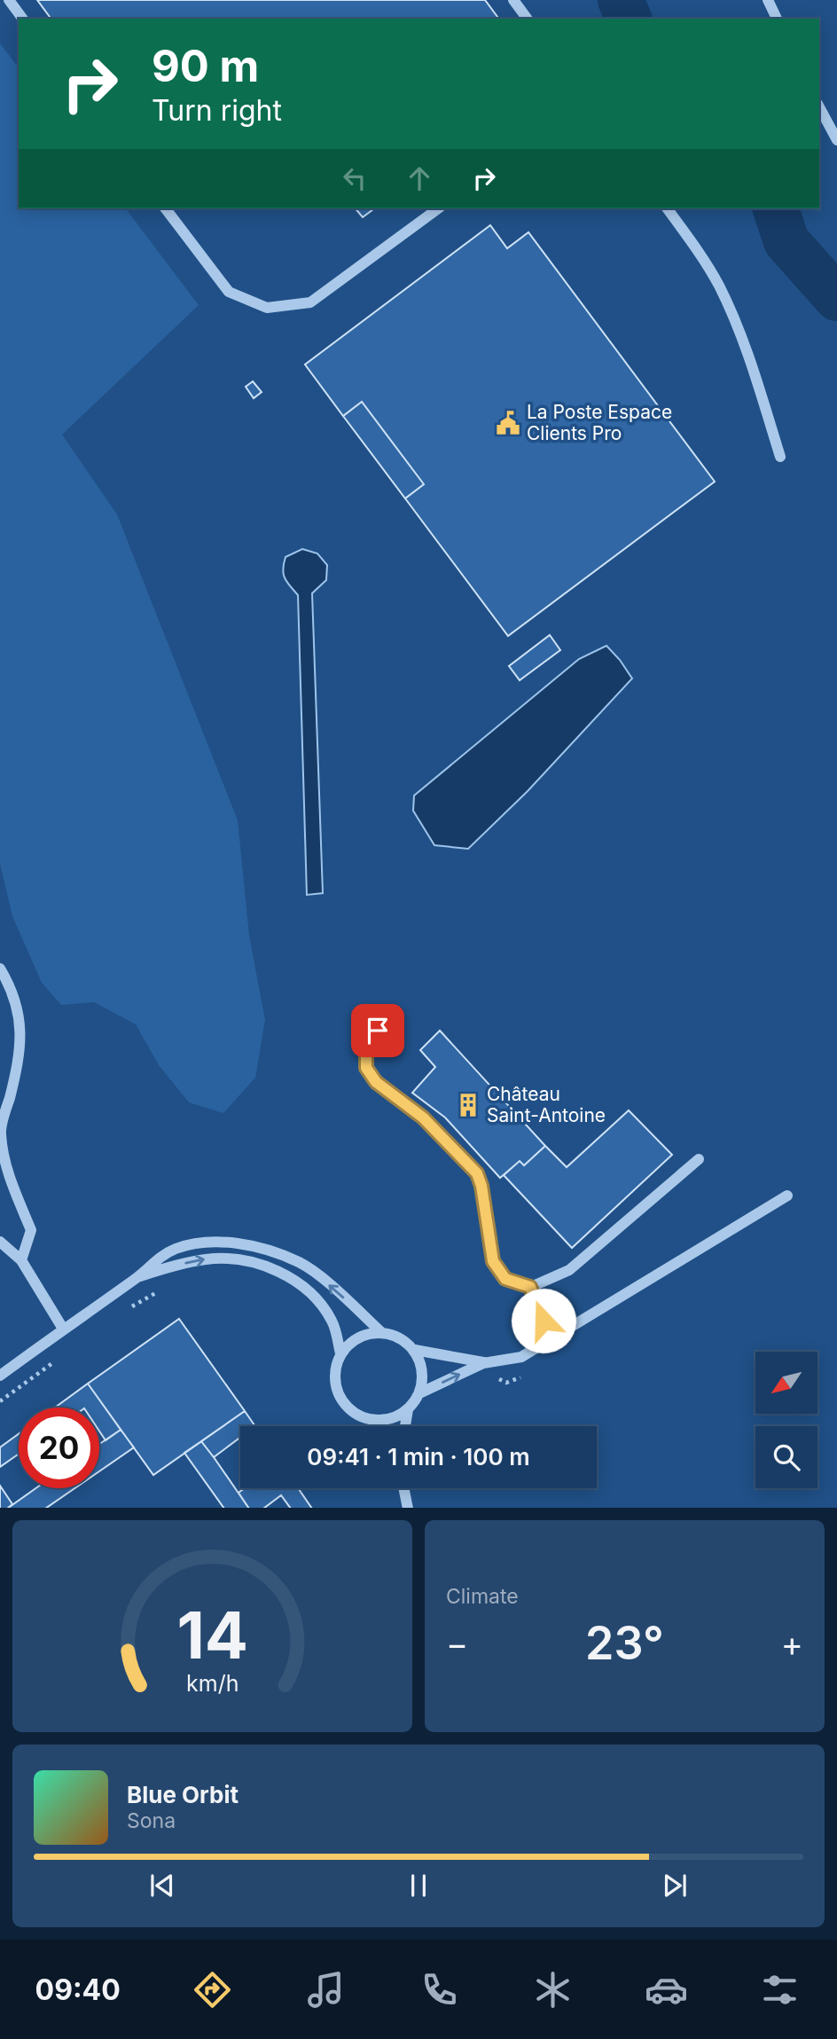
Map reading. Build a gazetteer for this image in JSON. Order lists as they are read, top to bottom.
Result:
{
  "places": {
    "public building": ["La Poste Espace Clients Pro"],
    "building": ["Château Saint-Antoine"]
  },
  "north": "bottom left",
  "page": {
    "turn": ["90 m", "Turn right"],
    "limit": "20",
    "trip": "09:41 · 1 min · 100 m",
    "tile": "Climate",
    "heat": ["−", "23°", "+"],
    "song": ["Blue Orbit", "Sona"],
    "tabs": "09:40",
    "gauge": ["14", "km/h"]
  }
}
